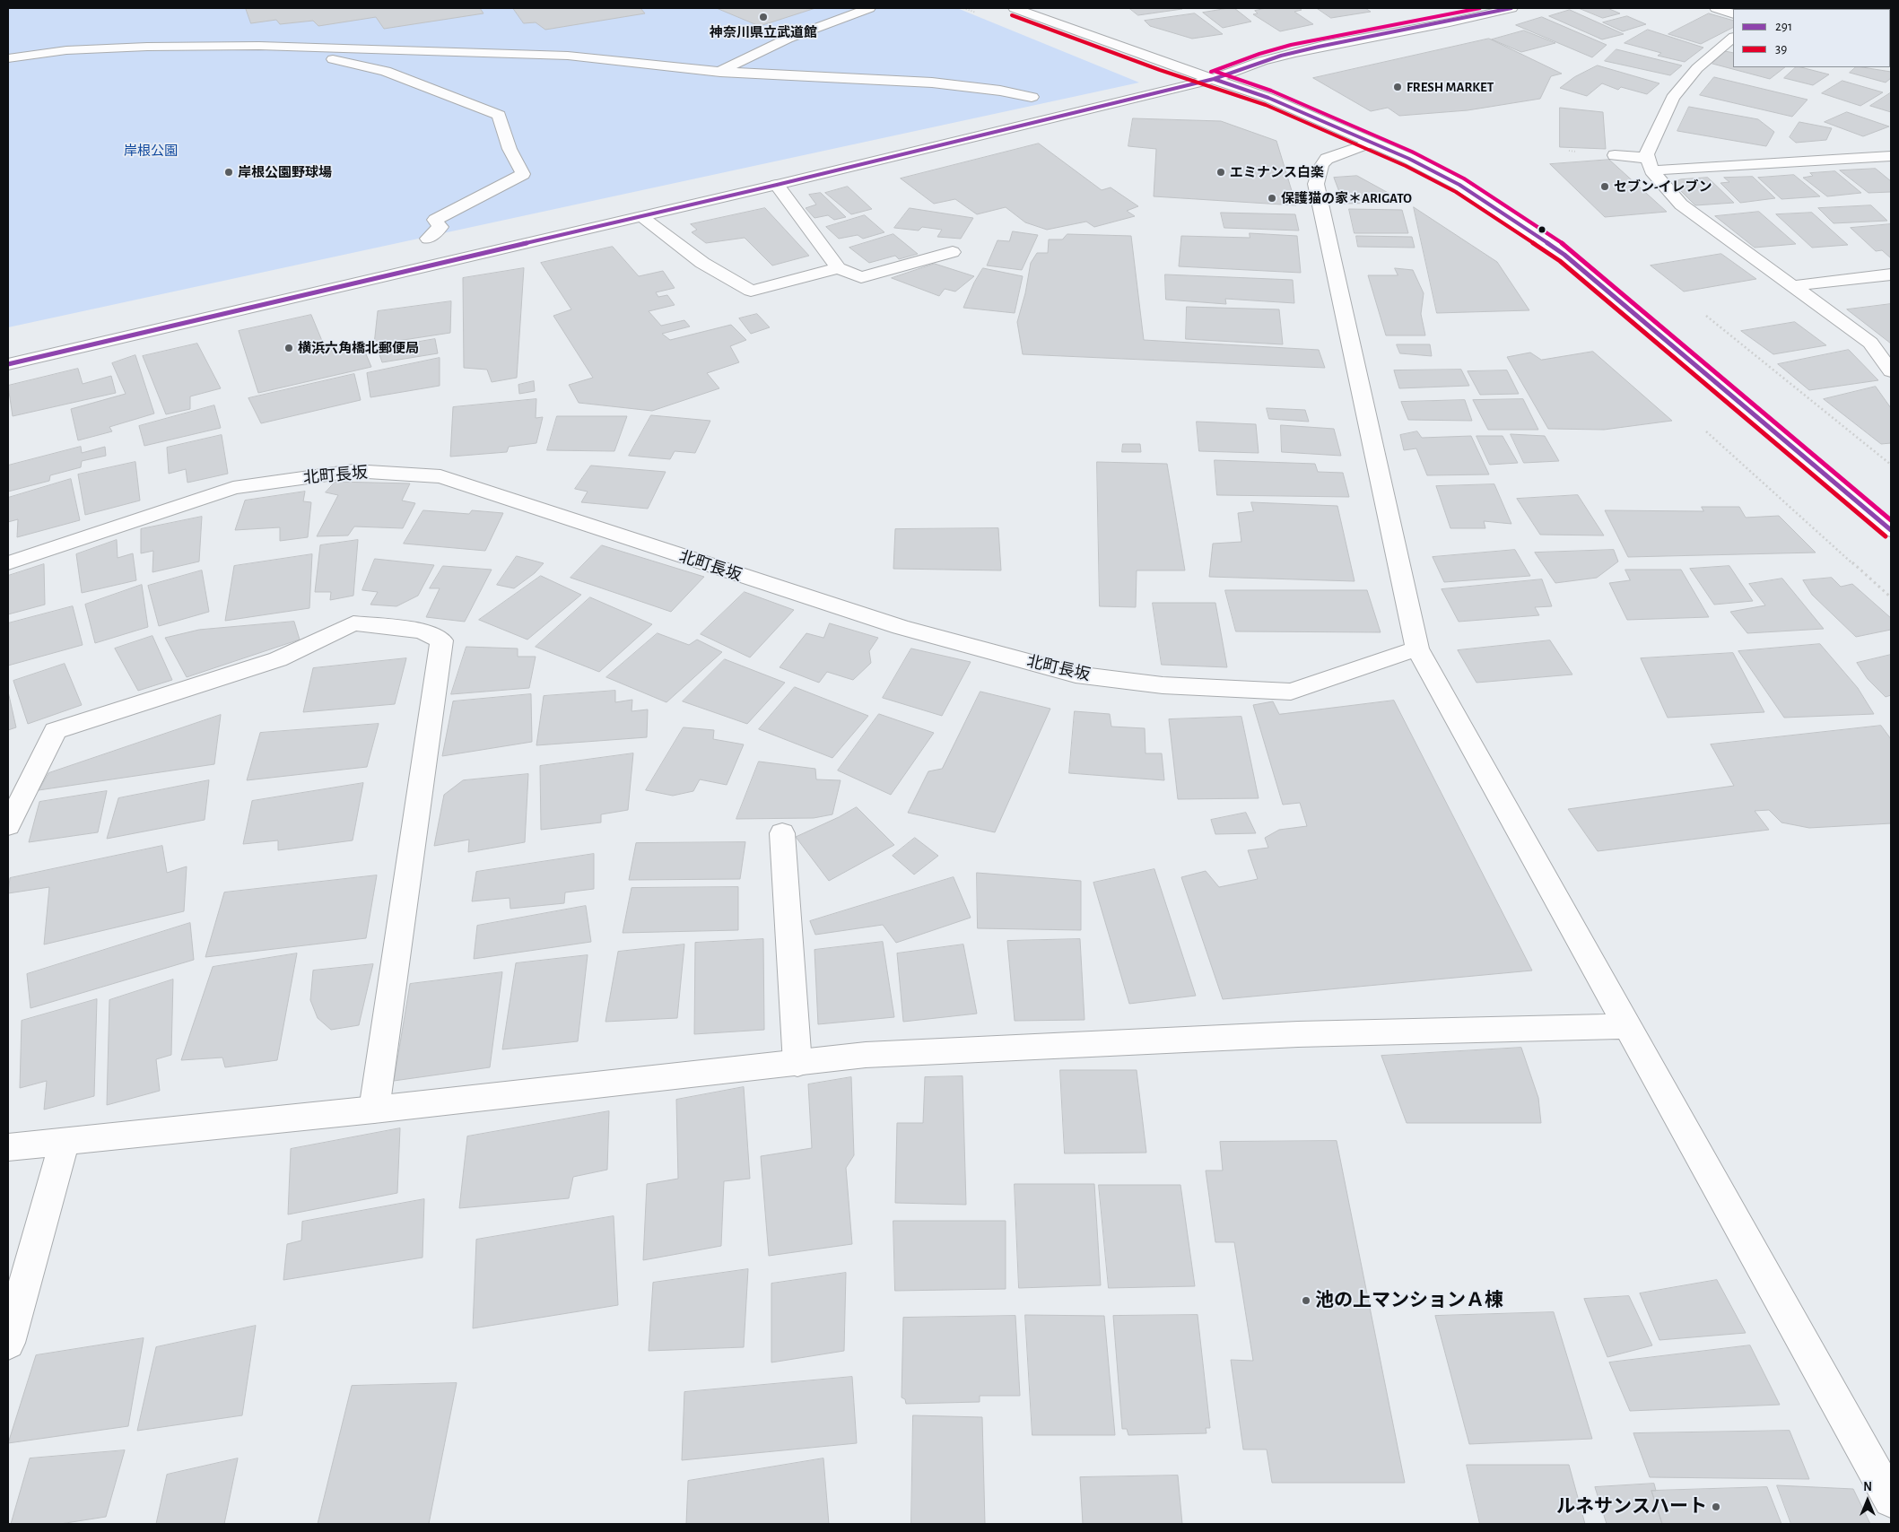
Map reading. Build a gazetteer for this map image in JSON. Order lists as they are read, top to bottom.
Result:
{
  "streets": {
    "street": ["北町長坂"]
  },
  "parks": ["岸根公園"],
  "places": [
    "神奈川県立武道館",
    "FRESH MARKET",
    "岸根公園野球場",
    "エミナンス白楽",
    "セブン-イレブン",
    "保護猫の家＊ARIGATO",
    "横浜六角橋北郵便局",
    "池の上マンションＡ棟",
    "ルネサンスハート"
  ],
  "lines": ["transit line 291", "transit line 39"],
  "legend": ["291", "39"],
  "north": "top"
}
